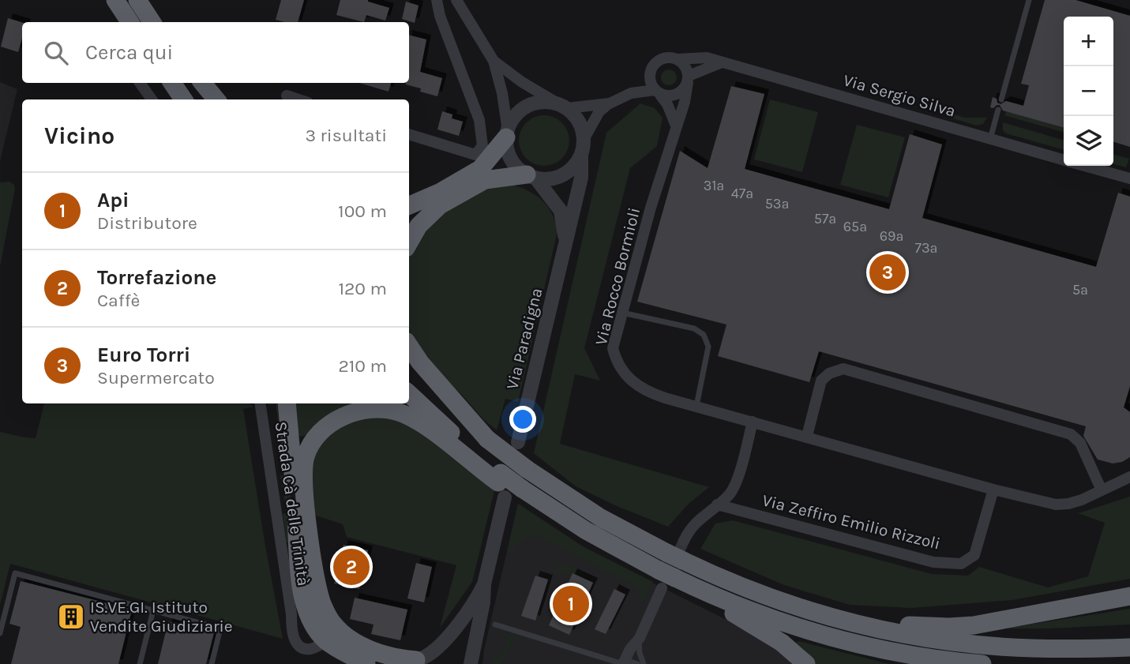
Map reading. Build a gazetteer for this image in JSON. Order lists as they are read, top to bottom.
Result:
{
  "streets": {
    "street": [
      "Via Sergio Silva",
      "Via Rocco Bormioli",
      "Via Paradigna",
      "Strada Cà delle Trinità",
      "Via Zeffiro Emilio Rizzoli"
    ]
  },
  "crossings": [
    ["Via Sergio Silva", "Via Rocco Bormioli"],
    ["Via Rocco Bormioli", "Via Zeffiro Emilio Rizzoli"]
  ],
  "places": {
    "building": ["IS.VE.GI. Istituto Vendite Giudiziarie"]
  },
  "house_numbers": [
    "31a",
    "47a",
    "53a",
    "57a",
    "65a",
    "69a",
    "73a",
    "5a"
  ],
  "page": {
    "map_buttons": ["+", "−"],
    "search": "Cerca qui",
    "heading": ["Vicino", "3 risultati"],
    "list": [
      {
        "mark": "1",
        "name": "Api",
        "note": "Distributore",
        "value": "100 m"
      },
      {
        "mark": "2",
        "name": "Torrefazione",
        "note": "Caffè",
        "value": "120 m"
      },
      {
        "mark": "3",
        "name": "Euro Torri",
        "note": "Supermercato",
        "value": "210 m"
      }
    ],
    "pins": ["3", "2", "1"]
  }
}
